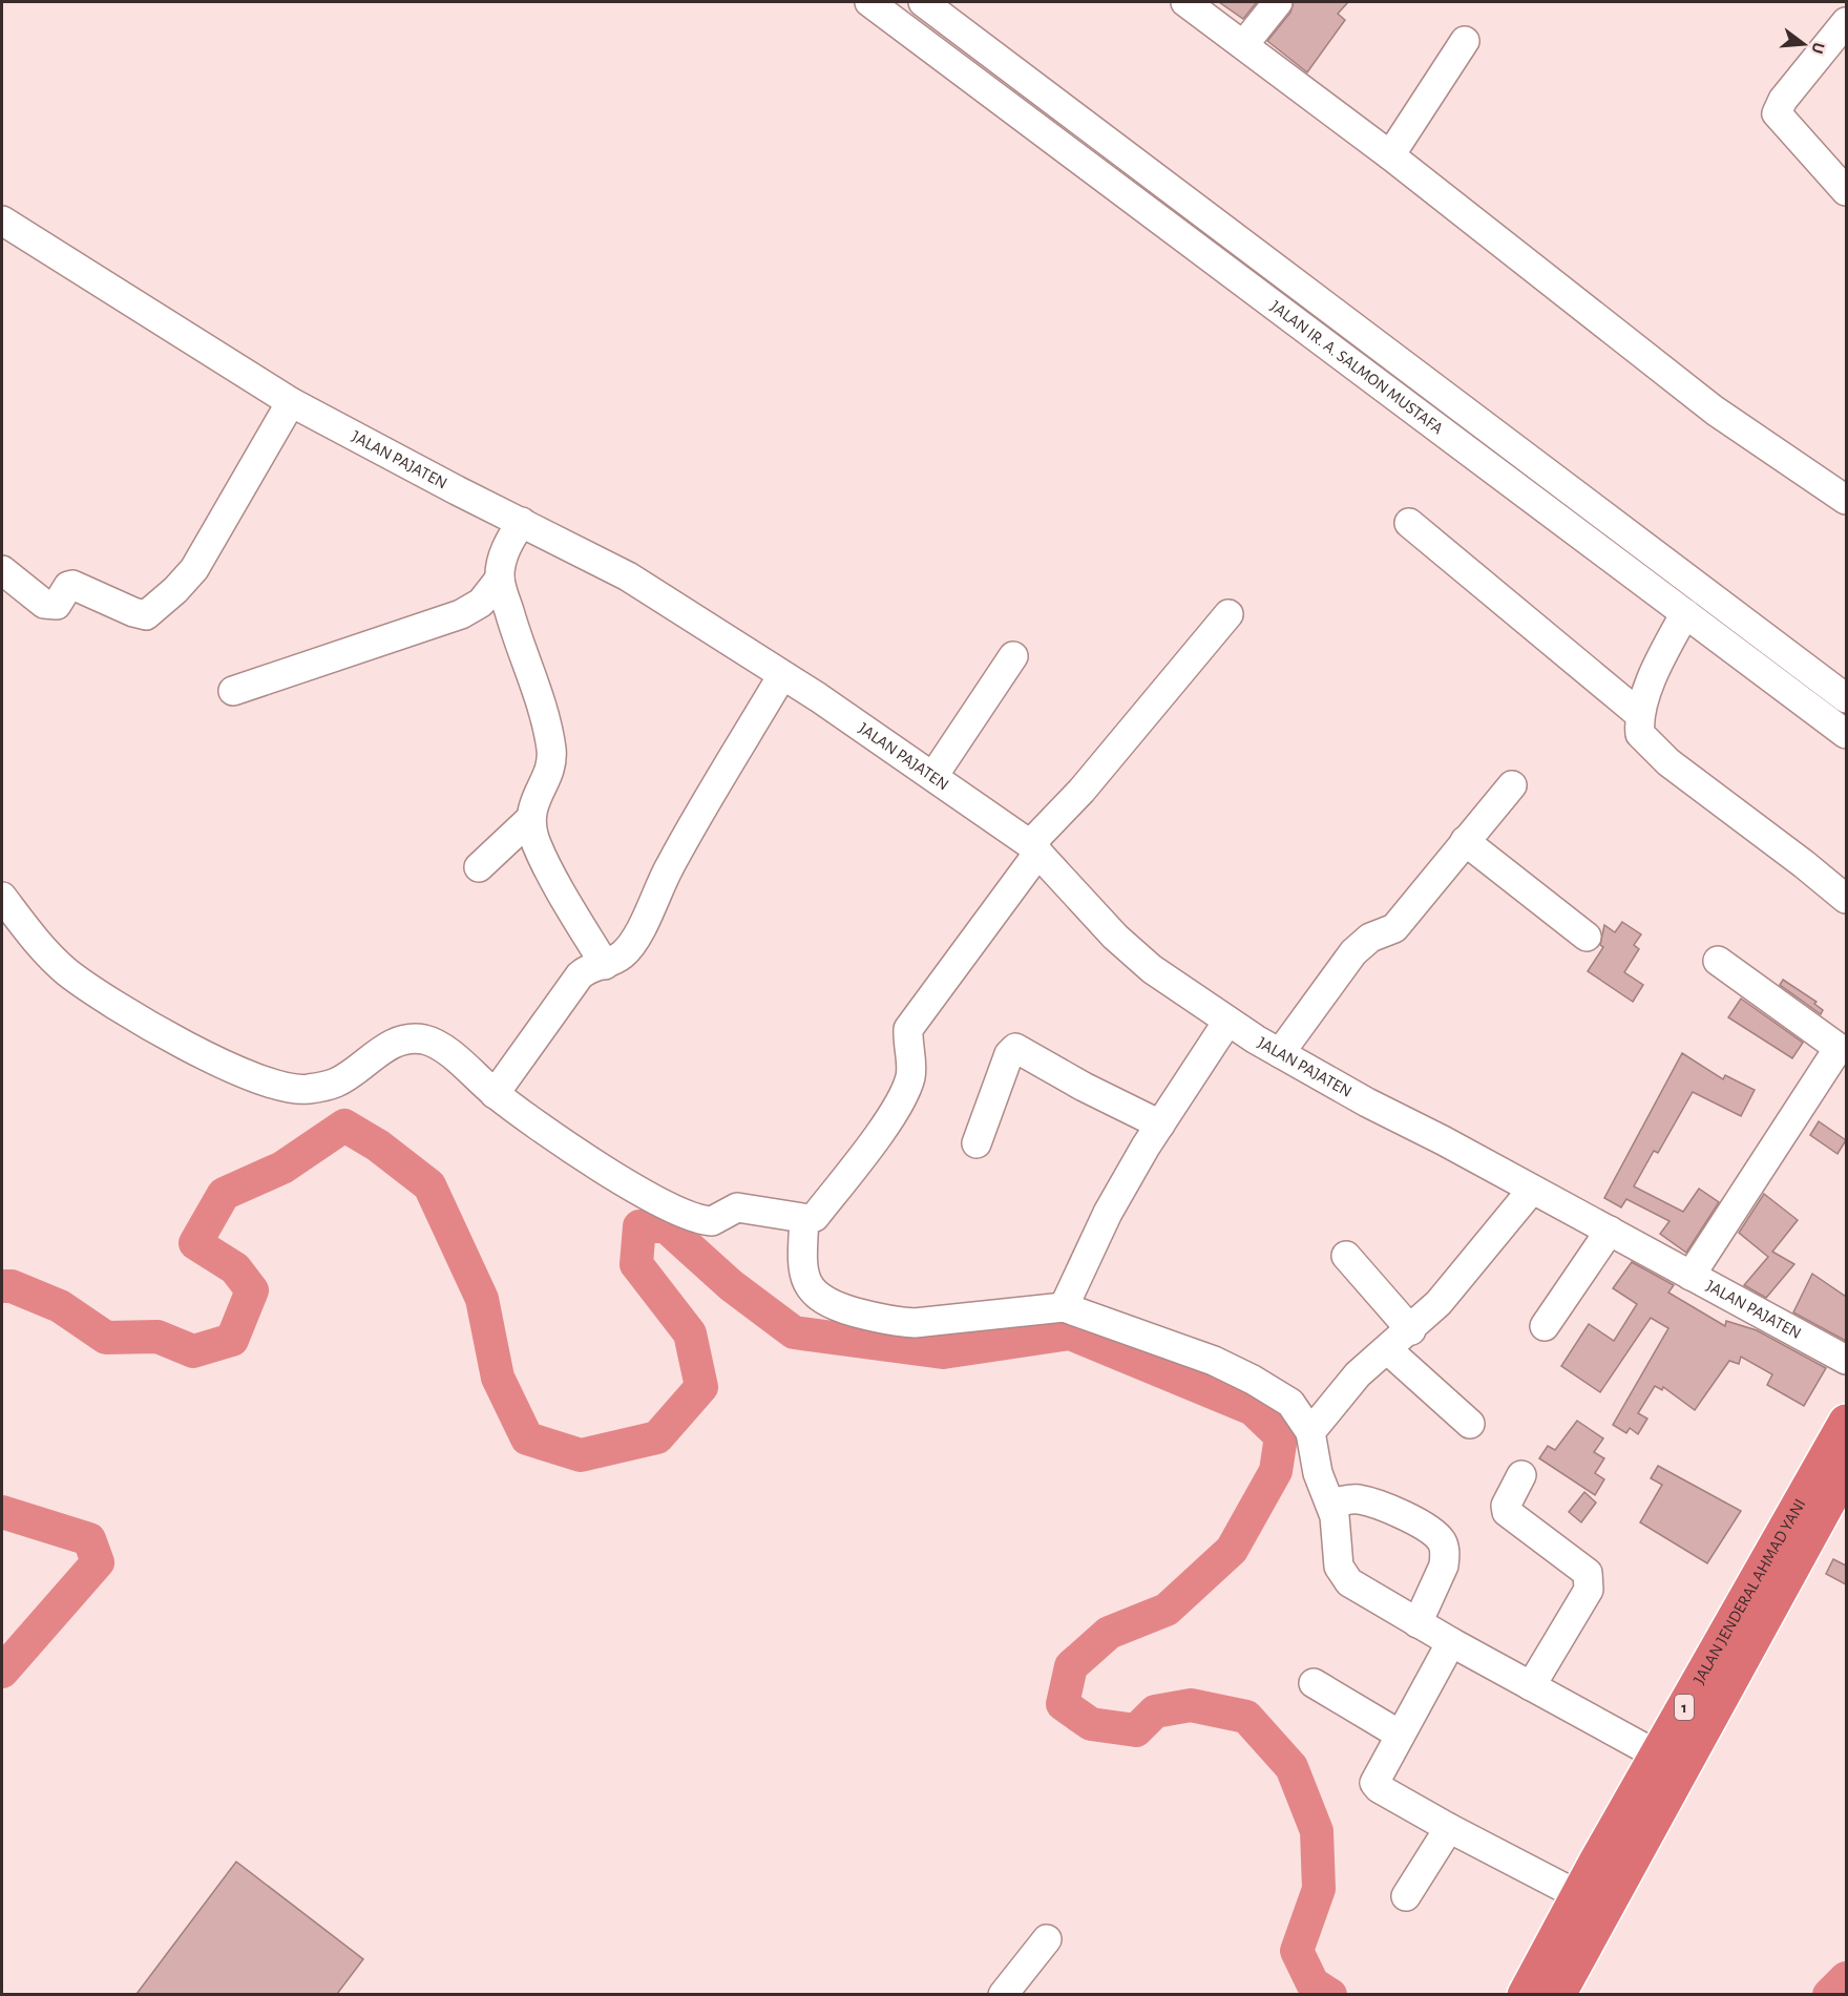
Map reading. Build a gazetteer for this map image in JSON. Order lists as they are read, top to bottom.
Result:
{
  "streets": {
    "highway": ["JALAN JENDERAL AHMAD YANI", "1"],
    "street": ["JALAN IR. A. SALMON MUSTAFA", "JALAN PAJATEN"]
  },
  "north": "right"
}
